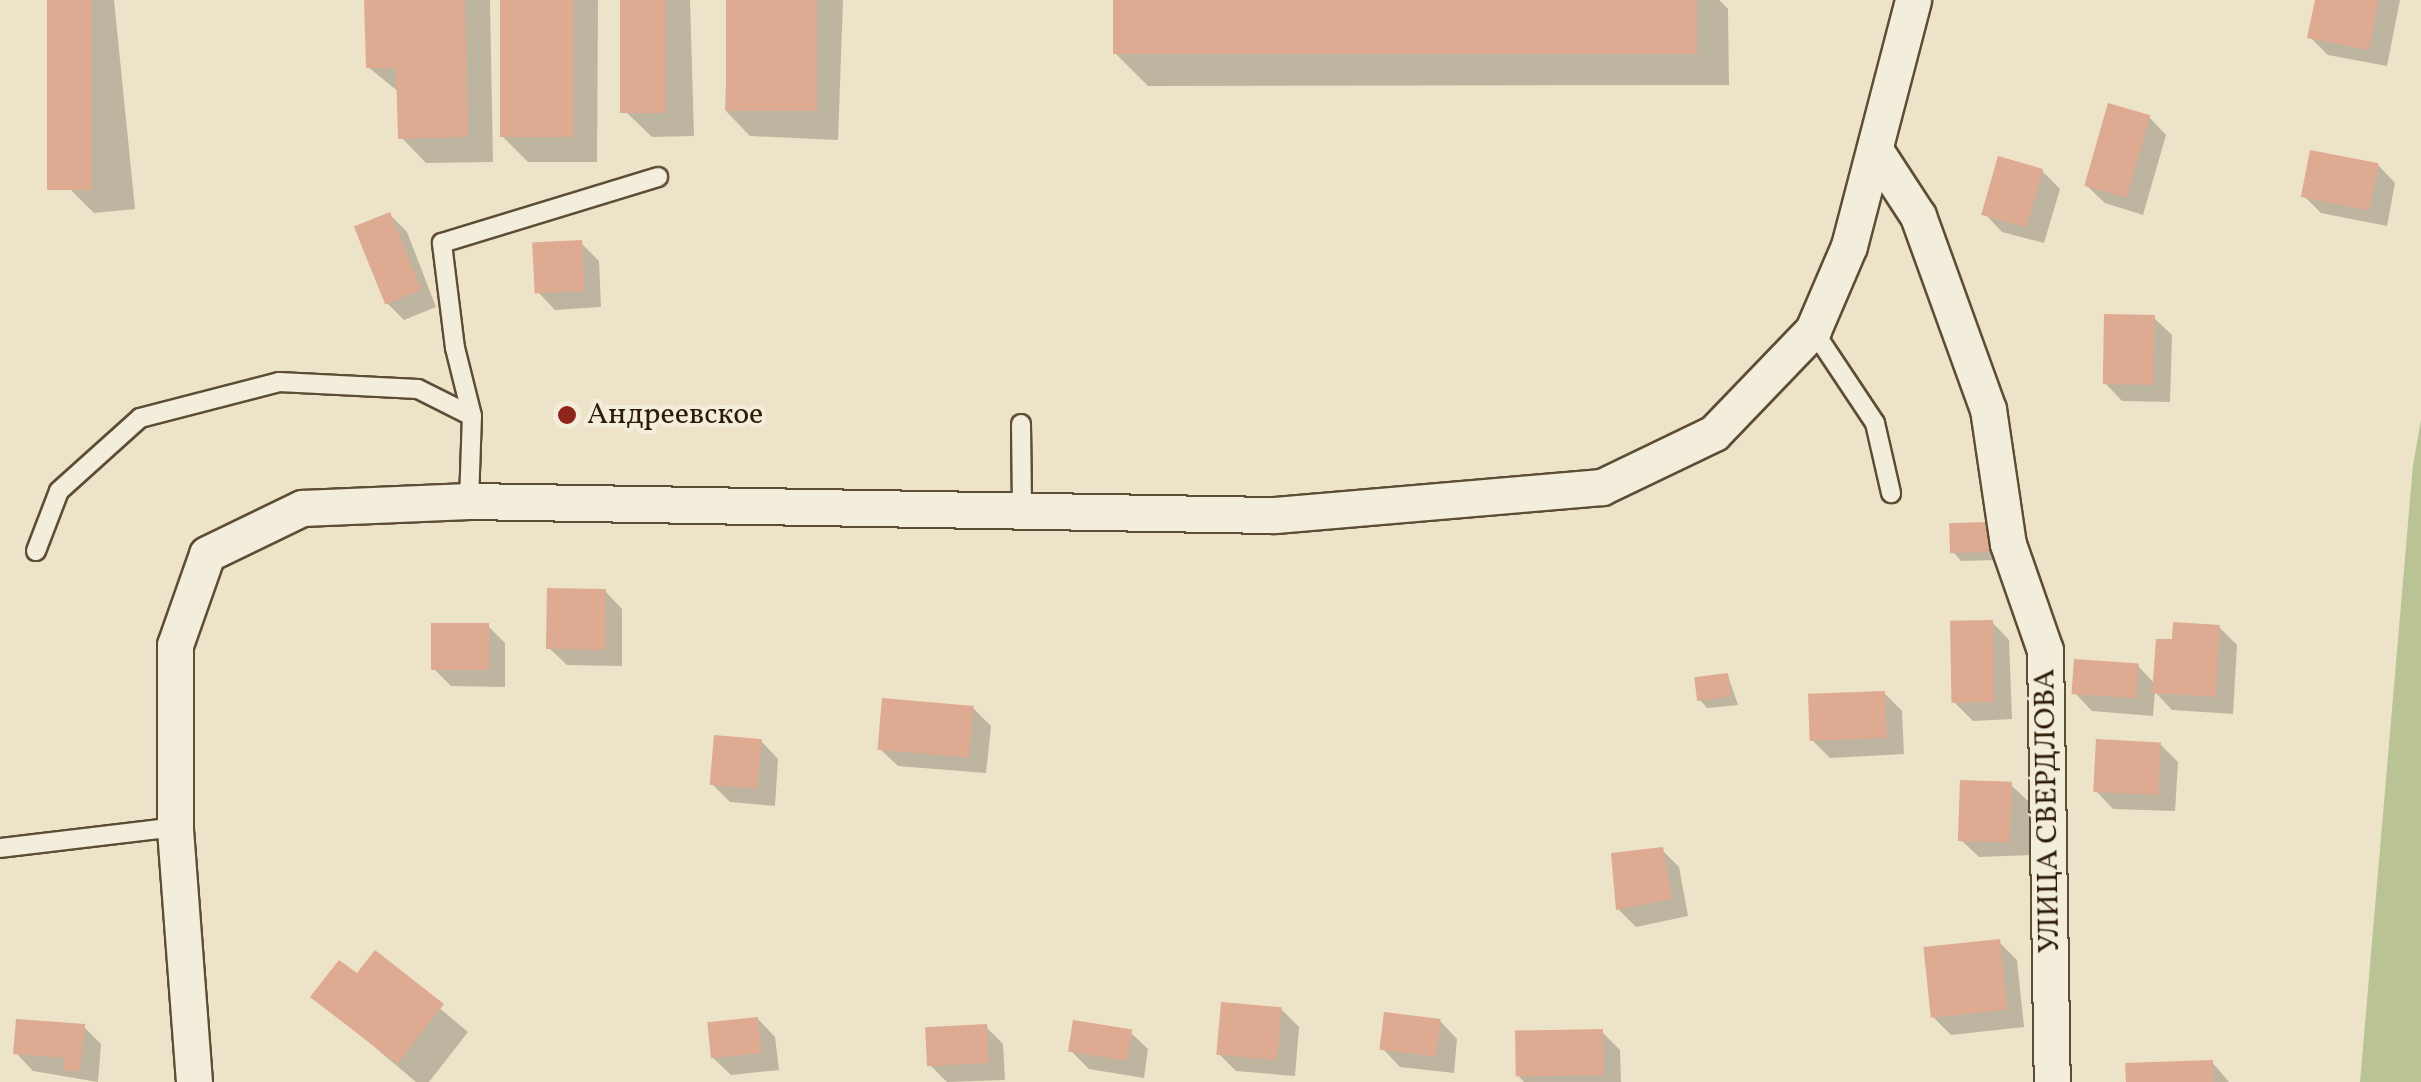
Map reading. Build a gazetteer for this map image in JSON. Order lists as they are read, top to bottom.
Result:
{
  "streets": {
    "street": ["УЛИЦА СВЕРДЛОВА"]
  },
  "places": ["Андреевское"]
}
